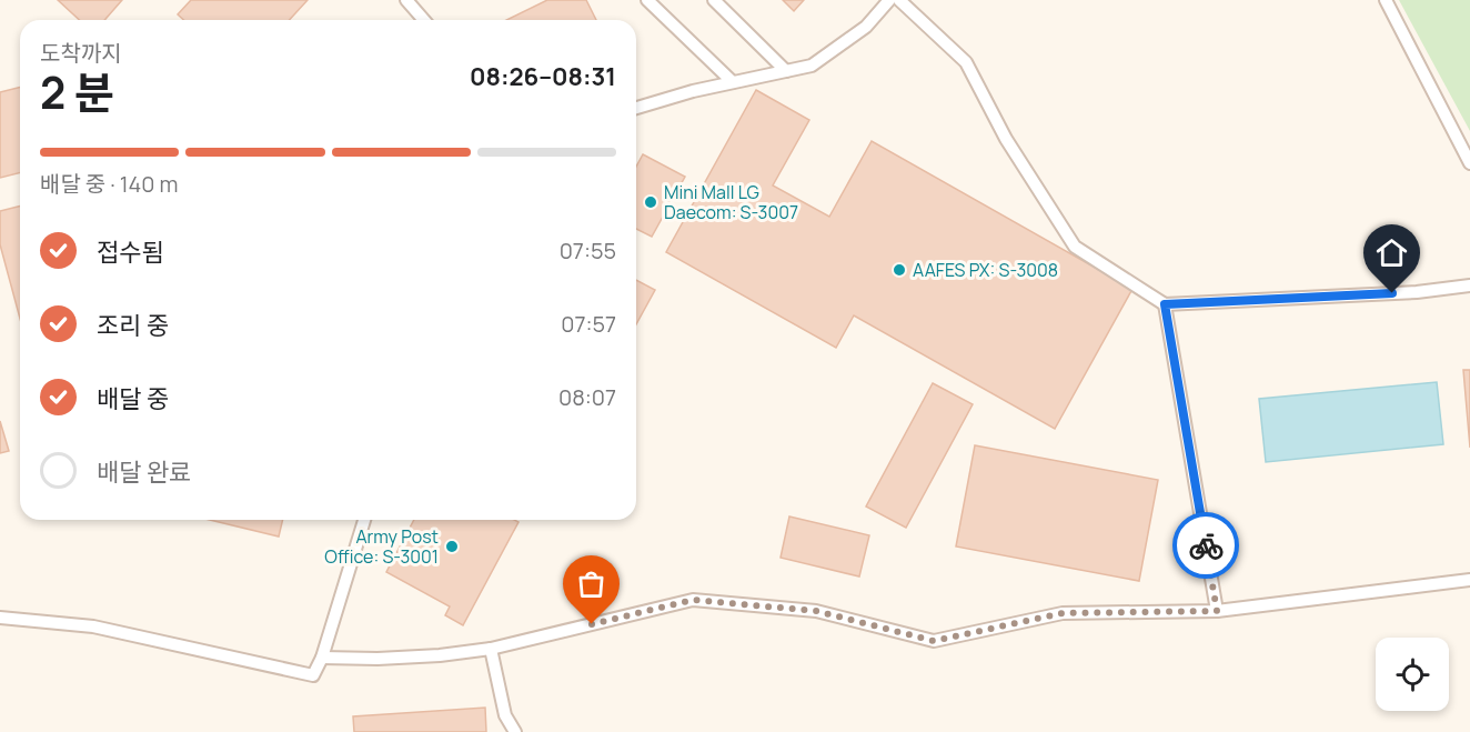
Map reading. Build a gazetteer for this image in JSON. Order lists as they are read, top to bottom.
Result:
{
  "places": ["Mini Mall LG Daecom: S-3007", "AAFES PX: S-3008", "Army Post Office: S-3001"],
  "page": {
    "heading": ["2 분", "도착까지", "08:26–08:31"],
    "bar": "배달 중 · 140 m",
    "list": [
      ["접수됨", "07:55"],
      ["조리 중", "07:57"],
      ["배달 중", "08:07"],
      "배달 완료"
    ]
  }
}
